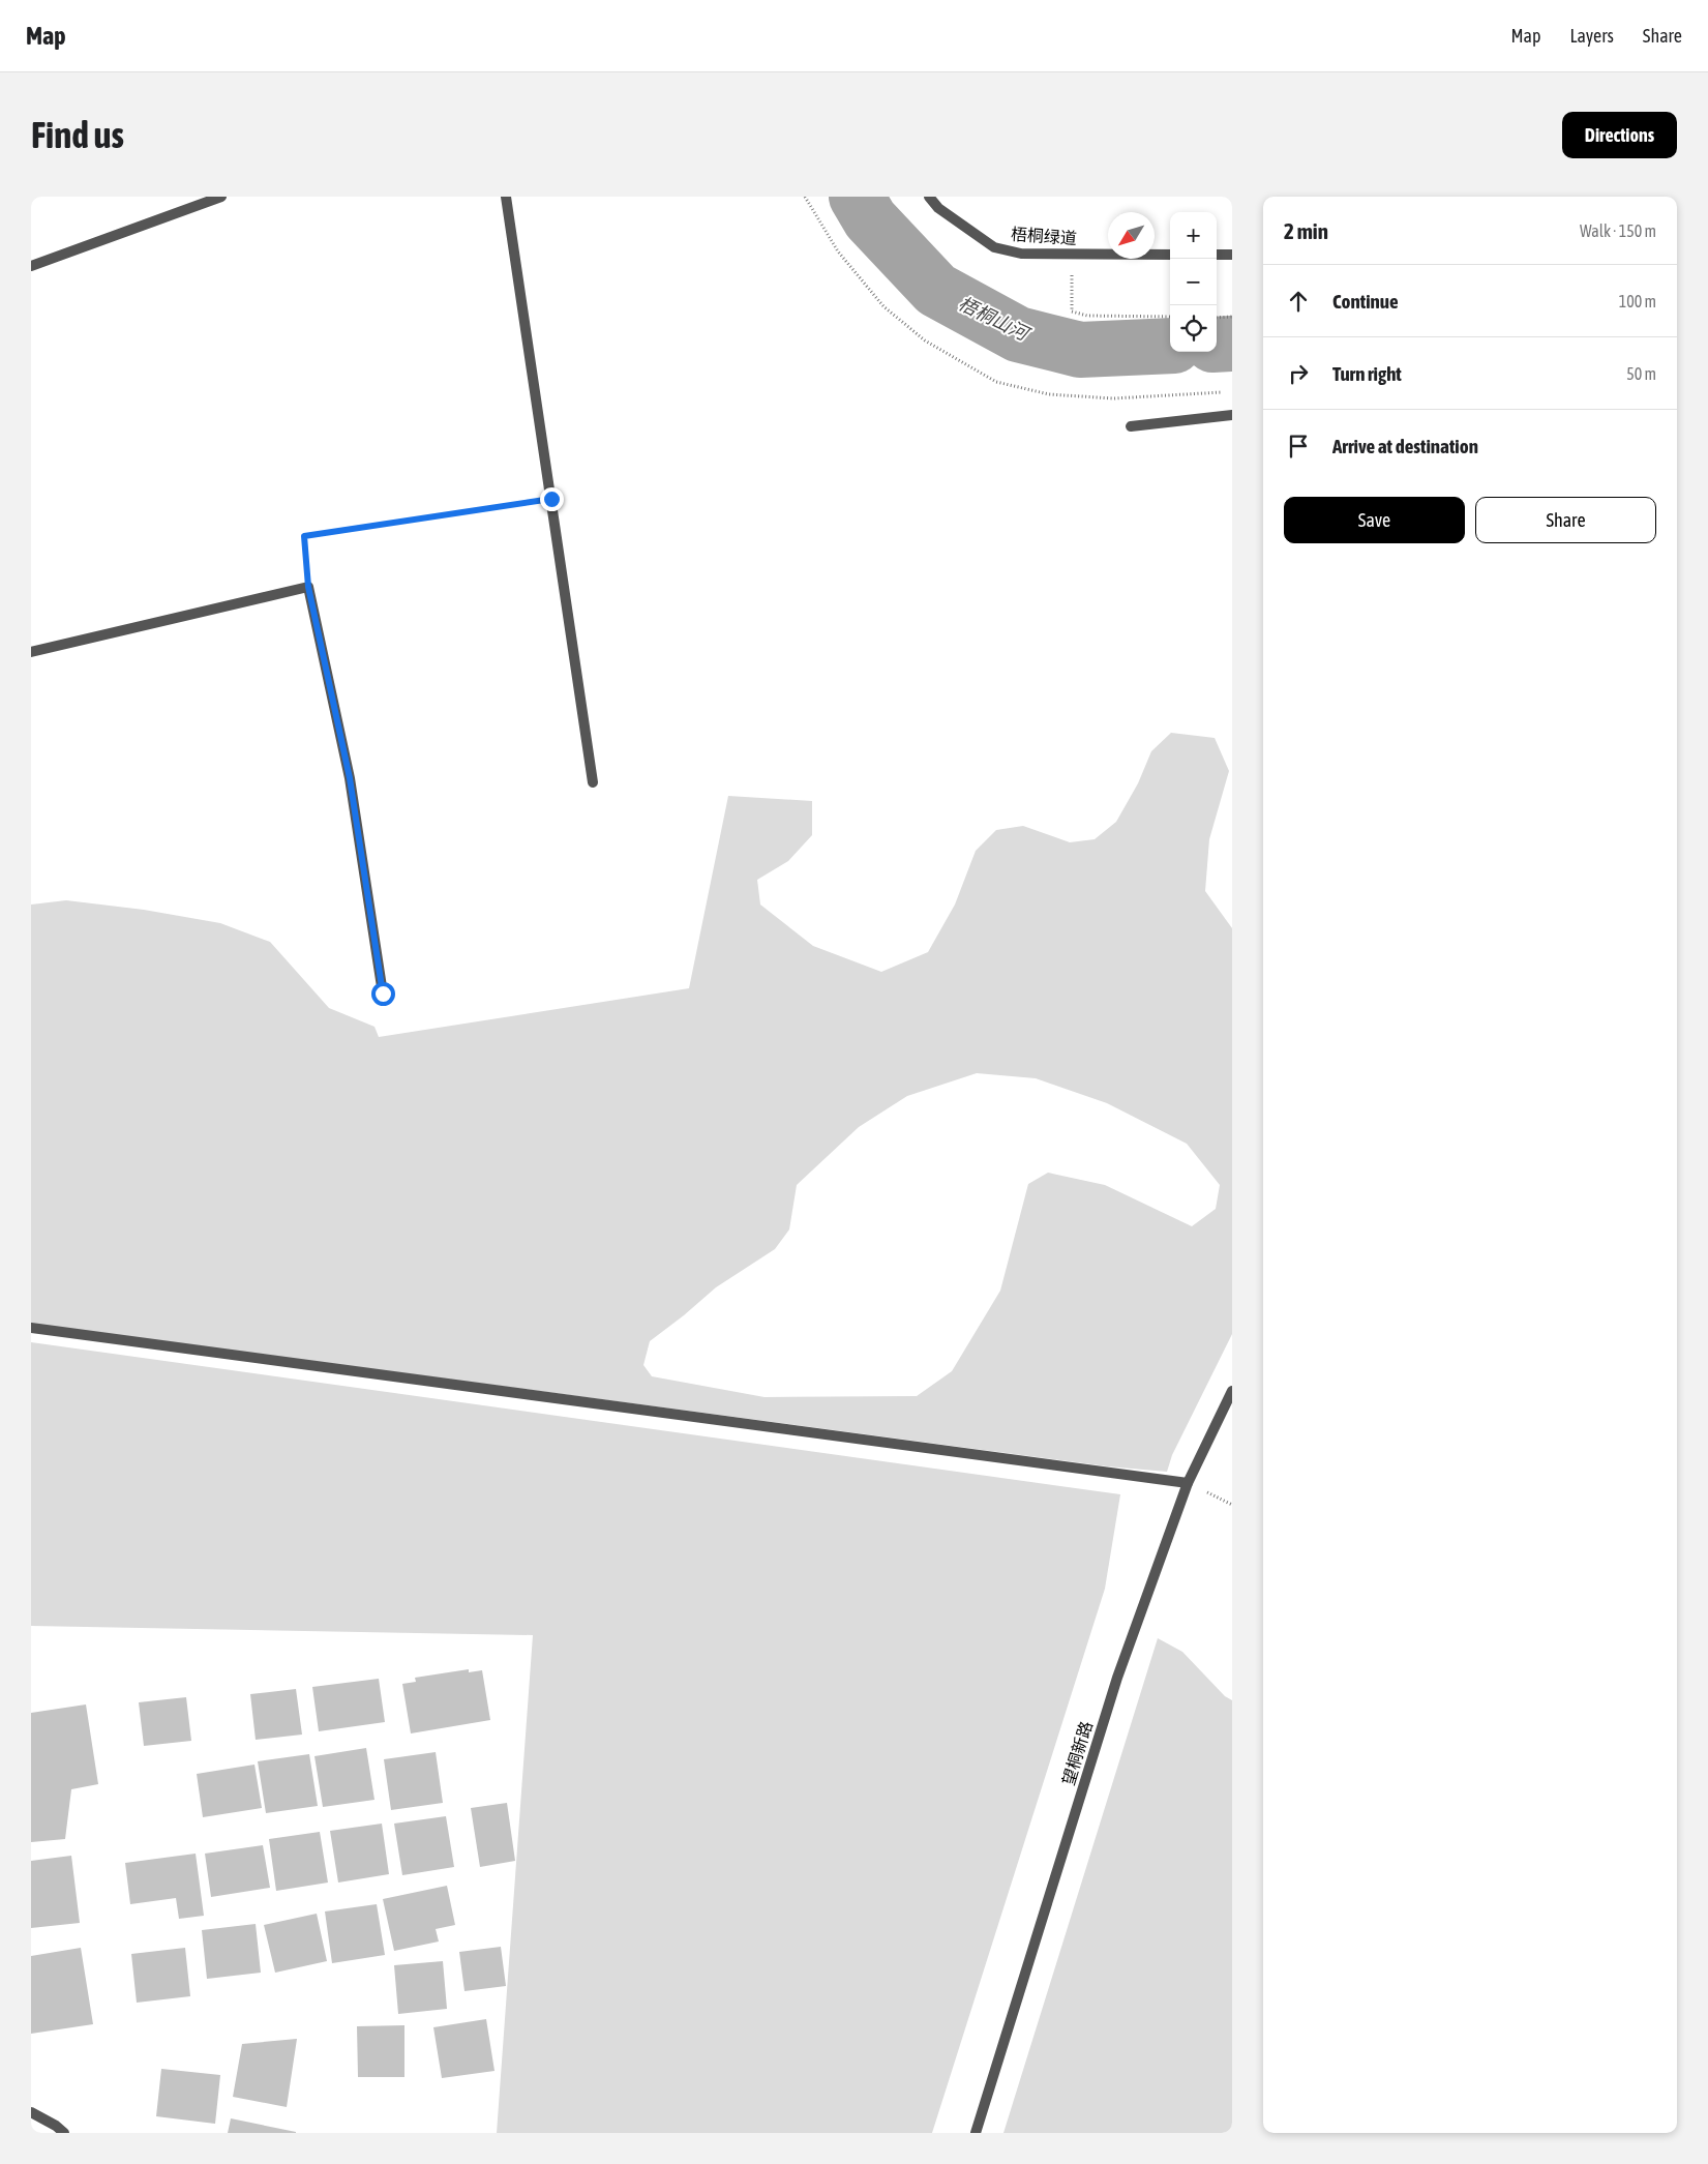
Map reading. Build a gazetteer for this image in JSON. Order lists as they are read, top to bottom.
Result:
{
  "streets": {
    "street": ["梧桐绿道", "望桐新路"]
  },
  "water": ["梧桐山河"],
  "north": "bottom left",
  "page": {
    "header": "Map",
    "nav": ["Map", "Layers", "Share"],
    "buttons": [
      "Directions",
      ["Save", "Share"]
    ],
    "title": "Find us",
    "heading": ["2 min", "Walk · 150 m"],
    "map_buttons": ["+", "−"],
    "list": [
      ["Continue", "100 m"],
      ["Turn right", "50 m"],
      "Arrive at destination"
    ]
  }
}
